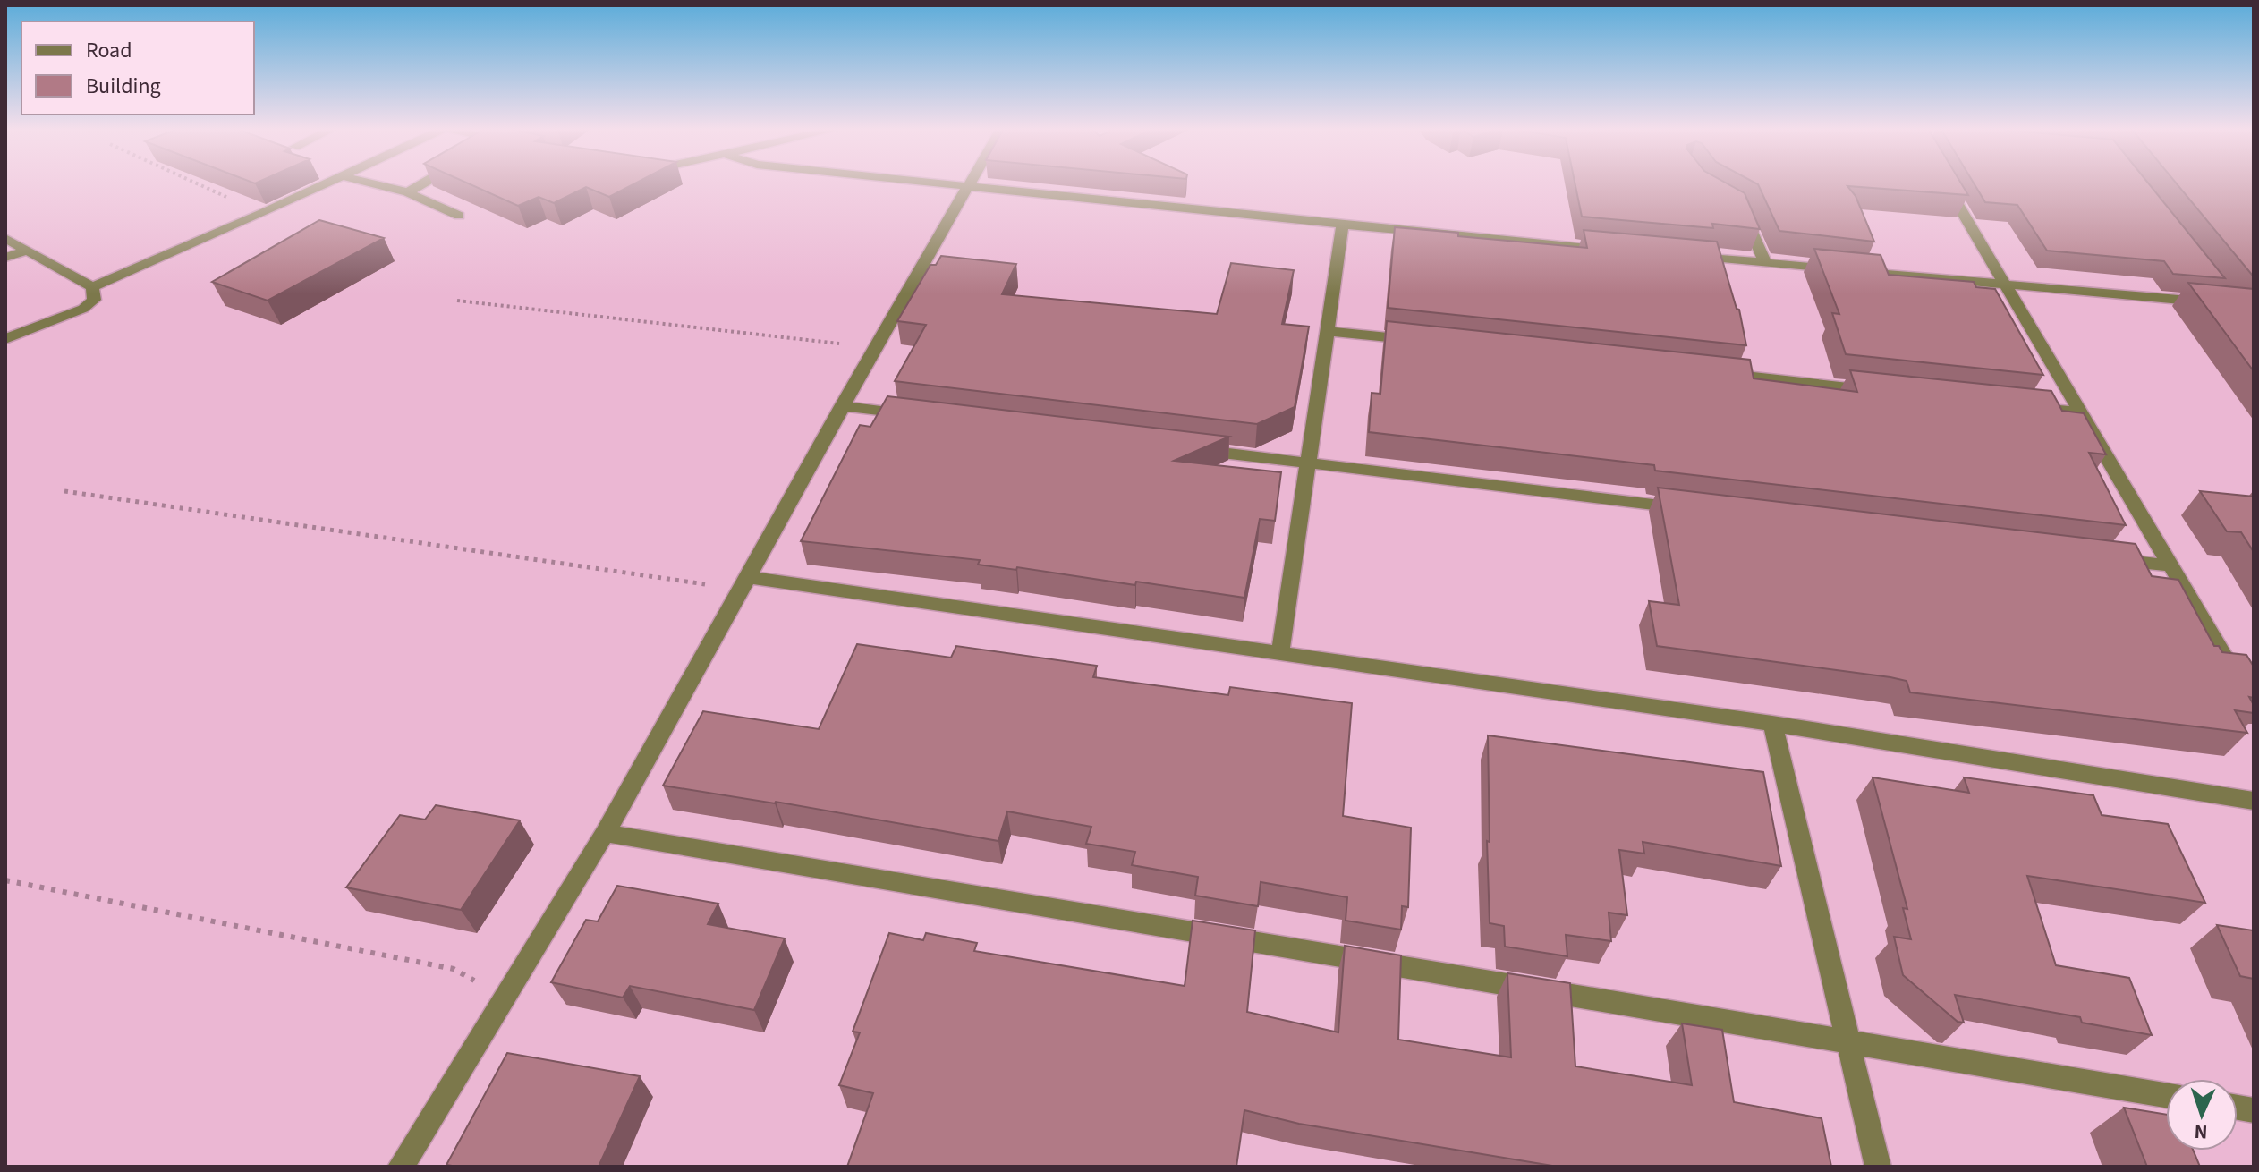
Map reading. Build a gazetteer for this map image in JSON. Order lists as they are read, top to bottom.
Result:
{
  "legend": ["Road", "Building"],
  "north": "bottom"
}
